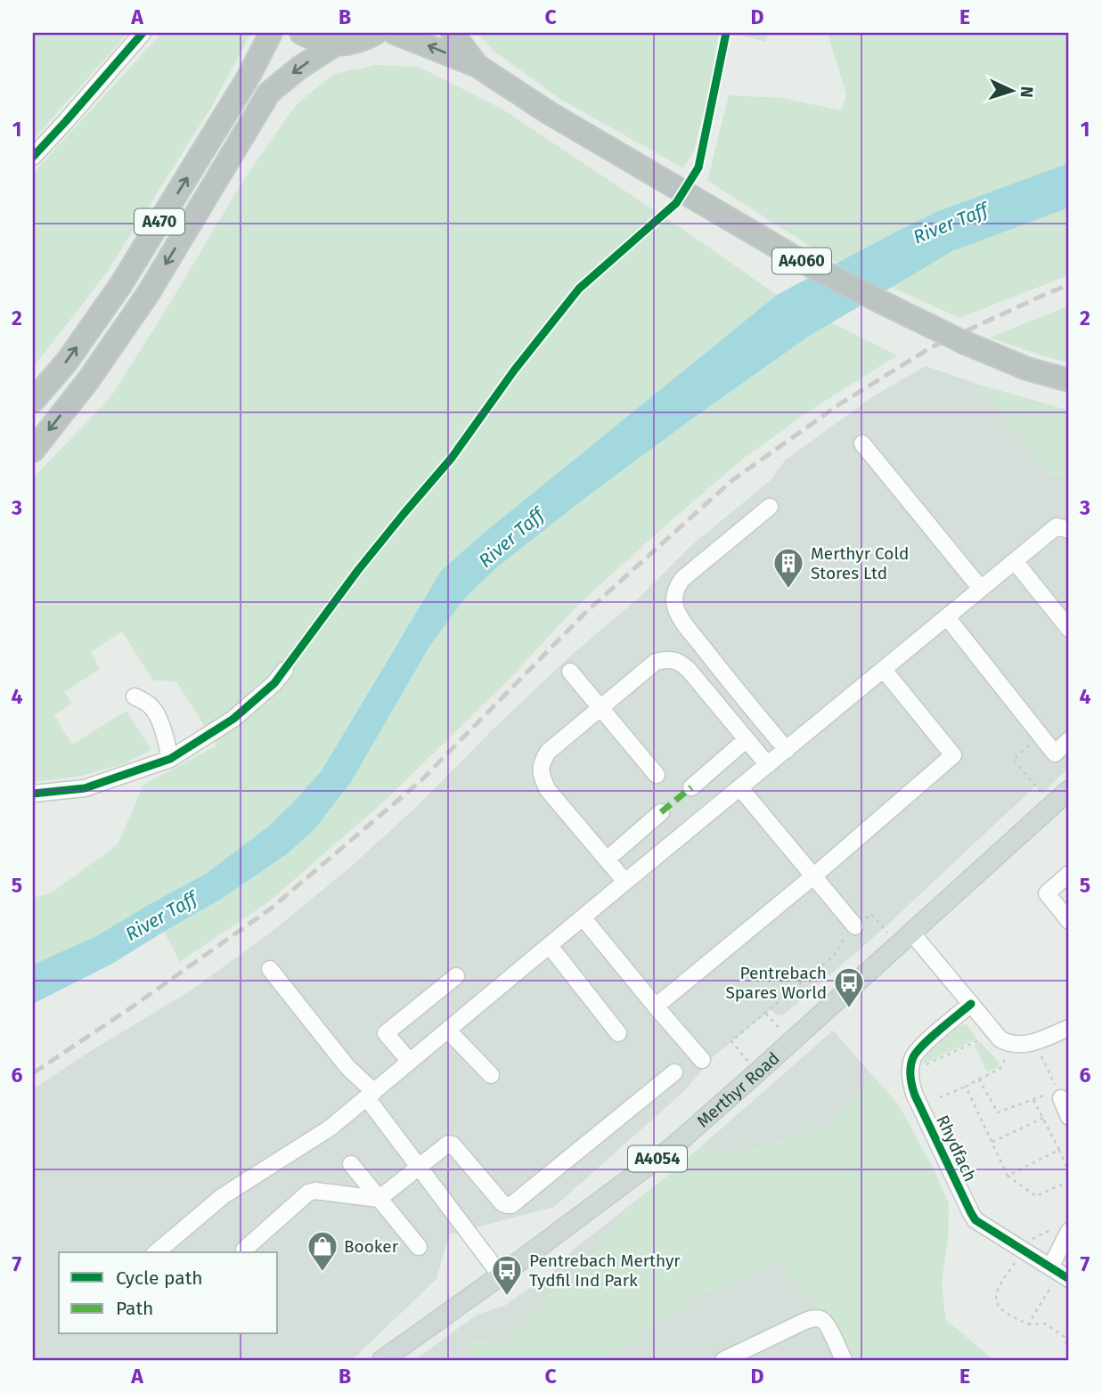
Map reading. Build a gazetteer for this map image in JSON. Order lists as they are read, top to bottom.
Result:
{
  "streets": {
    "highway": ["A470", "A4060"],
    "main road": ["Merthyr Road", "A4054"],
    "street": ["Rhydfach"]
  },
  "water": ["River Taff"],
  "places": {
    "building": ["Merthyr Cold Stores Ltd"],
    "bus stop": ["Pentrebach Spares World", "Pentrebach Merthyr Tydfil Ind Park"],
    "shop": ["Booker"]
  },
  "legend": ["Cycle path", "Path"],
  "north": "right",
  "grid": {
    "columns": [
      "A",
      "B",
      "C",
      "D",
      "E"
    ],
    "rows": [
      "1",
      "2",
      "3",
      "4",
      "5",
      "6",
      "7"
    ]
  }
}
